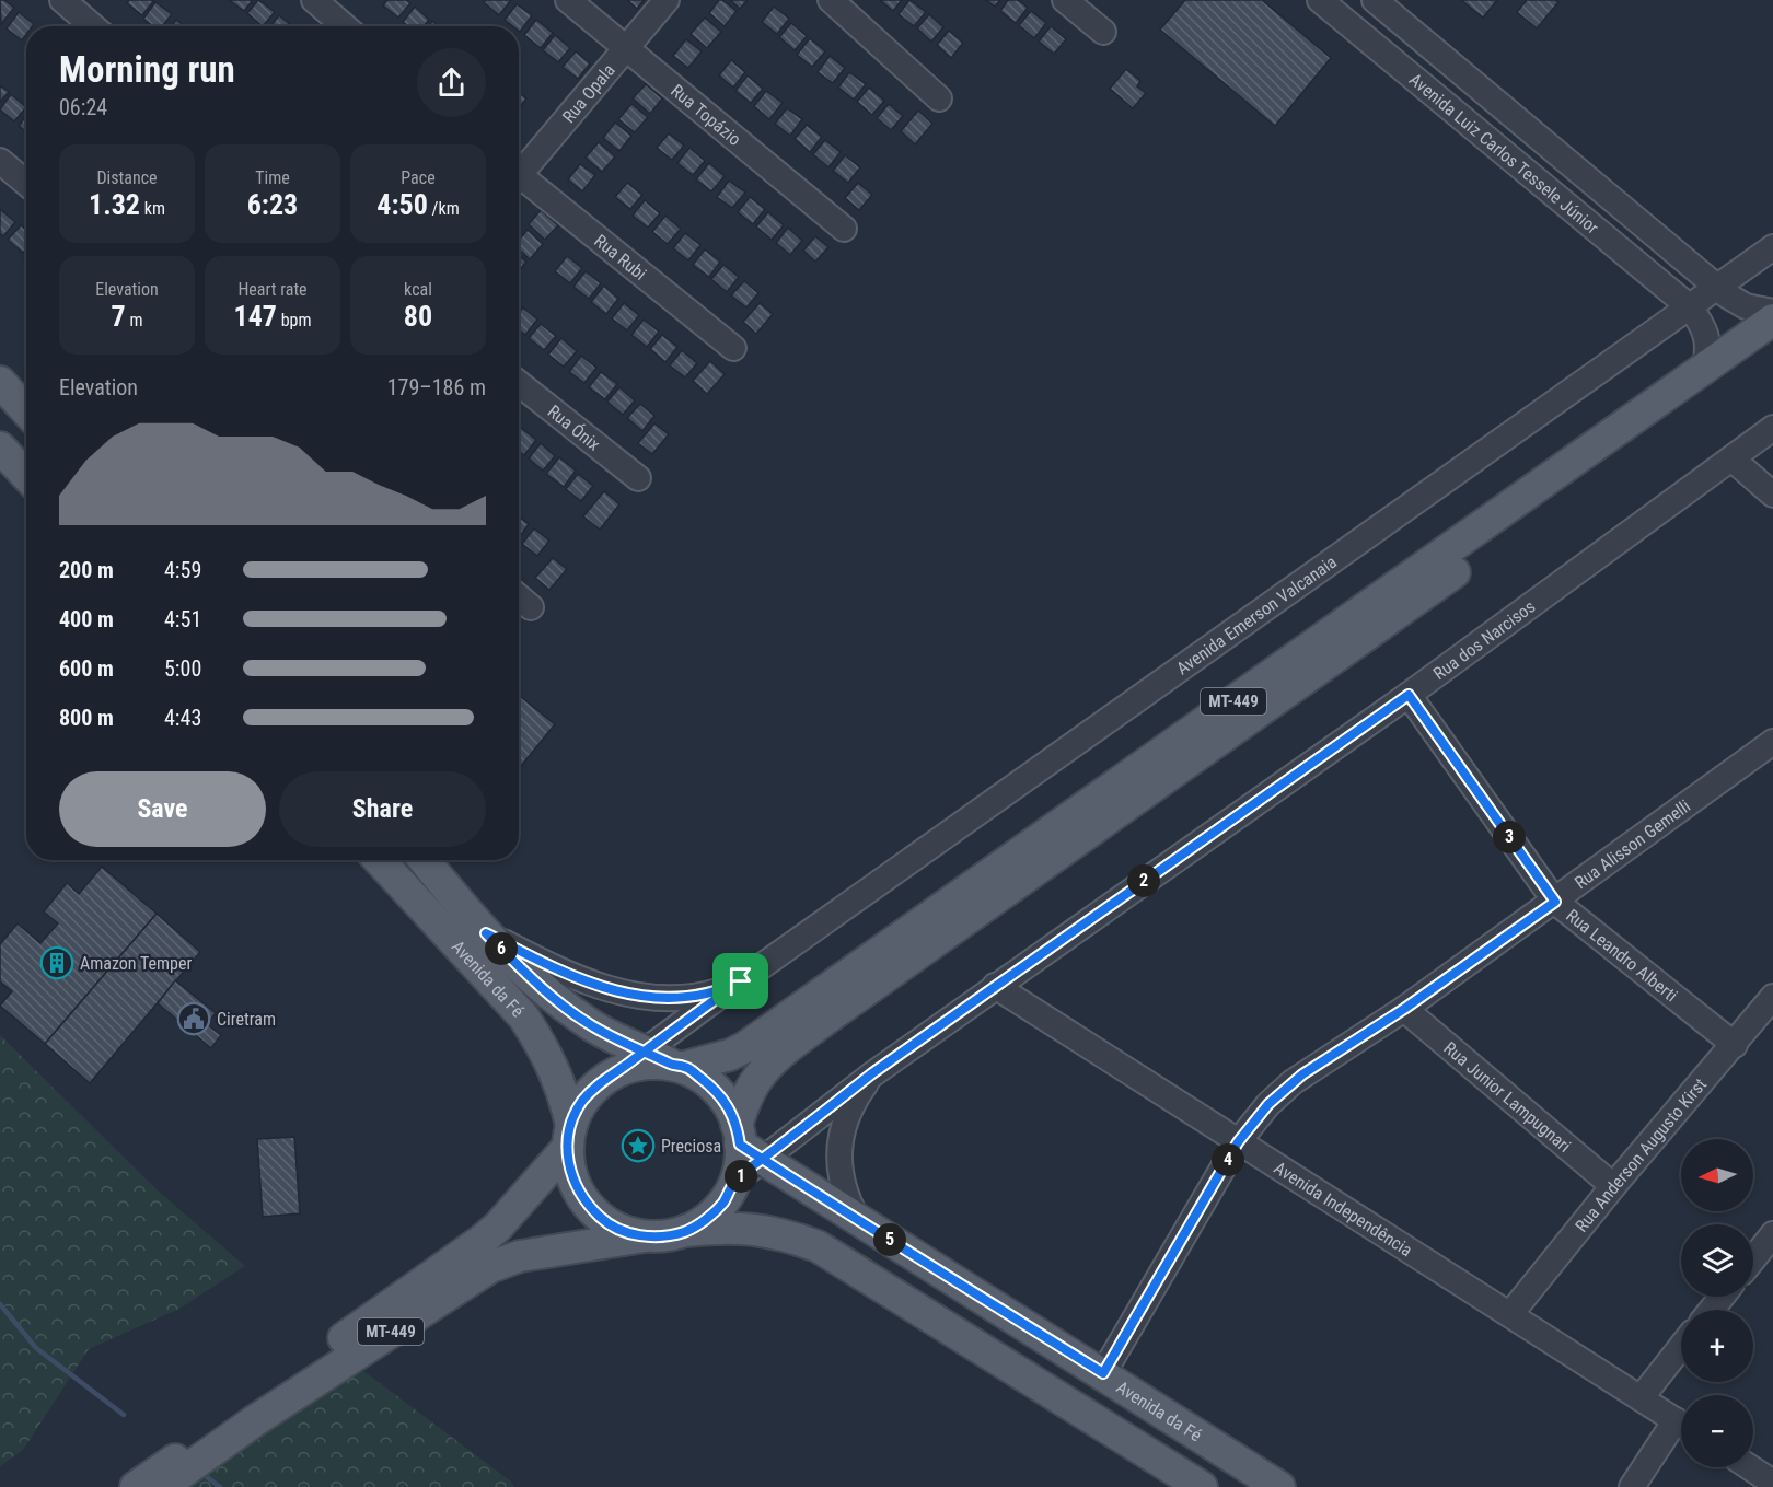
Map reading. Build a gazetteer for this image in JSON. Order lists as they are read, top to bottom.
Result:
{
  "streets": {
    "main road": ["MT-449", "Avenida da Fé"],
    "street": [
      "Rua Opala",
      "Rua Topázio",
      "Avenida Luiz Carlos Tessele Júnior",
      "Rua Rubi",
      "Rua Ónix",
      "Avenida Emerson Valcanaia",
      "Rua dos Narcisos",
      "Rua Alisson Gemelli",
      "Rua Leandro Alberti",
      "Rua Junior Lampugnari",
      "Rua Anderson Augusto Kirst",
      "Avenida Independência"
    ]
  },
  "crossings": [
    ["Rua Opala", "Rua Topázio"],
    ["Avenida Luiz Carlos Tessele Júnior", "Avenida Emerson Valcanaia"],
    ["Avenida Luiz Carlos Tessele Júnior", "MT-449"],
    ["Rua dos Narcisos", "MT-449"],
    ["Rua dos Narcisos", "Rua Leandro Alberti"],
    ["Rua dos Narcisos", "Avenida da Fé"],
    ["Rua dos Narcisos", "Avenida Independência"],
    ["MT-449", "Avenida da Fé"],
    ["Rua Alisson Gemelli", "Rua Leandro Alberti"],
    ["Rua Alisson Gemelli", "Avenida da Fé"],
    ["Rua Alisson Gemelli", "Rua Junior Lampugnari"],
    ["Rua Alisson Gemelli", "Avenida Independência"],
    ["Rua Leandro Alberti", "Rua Anderson Augusto Kirst"],
    ["Rua Junior Lampugnari", "Rua Anderson Augusto Kirst"],
    ["Rua Anderson Augusto Kirst", "Avenida Independência"]
  ],
  "places": {
    "building": ["Amazon Temper"],
    "public building": ["Ciretram"],
    "place": ["Preciosa"]
  },
  "north": "left",
  "page": {
    "heading": ["Morning run", "06:24"],
    "stats": [
      ["Distance", "1.32 km"],
      ["Time", "6:23"],
      ["Pace", "4:50 /km"],
      ["Elevation", "7 m"],
      ["Heart rate", "147 bpm"],
      ["kcal", "80"]
    ],
    "chart": ["Elevation", "179–186 m"],
    "list": [
      {
        "name": "200 m",
        "note": "4:59"
      },
      {
        "name": "400 m",
        "note": "4:51"
      },
      {
        "name": "600 m",
        "note": "5:00"
      },
      {
        "name": "800 m",
        "note": "4:43"
      }
    ],
    "buttons": ["Save", "Share"],
    "pins": [
      "3",
      "2",
      "6",
      "4",
      "1",
      "5"
    ],
    "map_buttons": ["+", "−"]
  }
}
